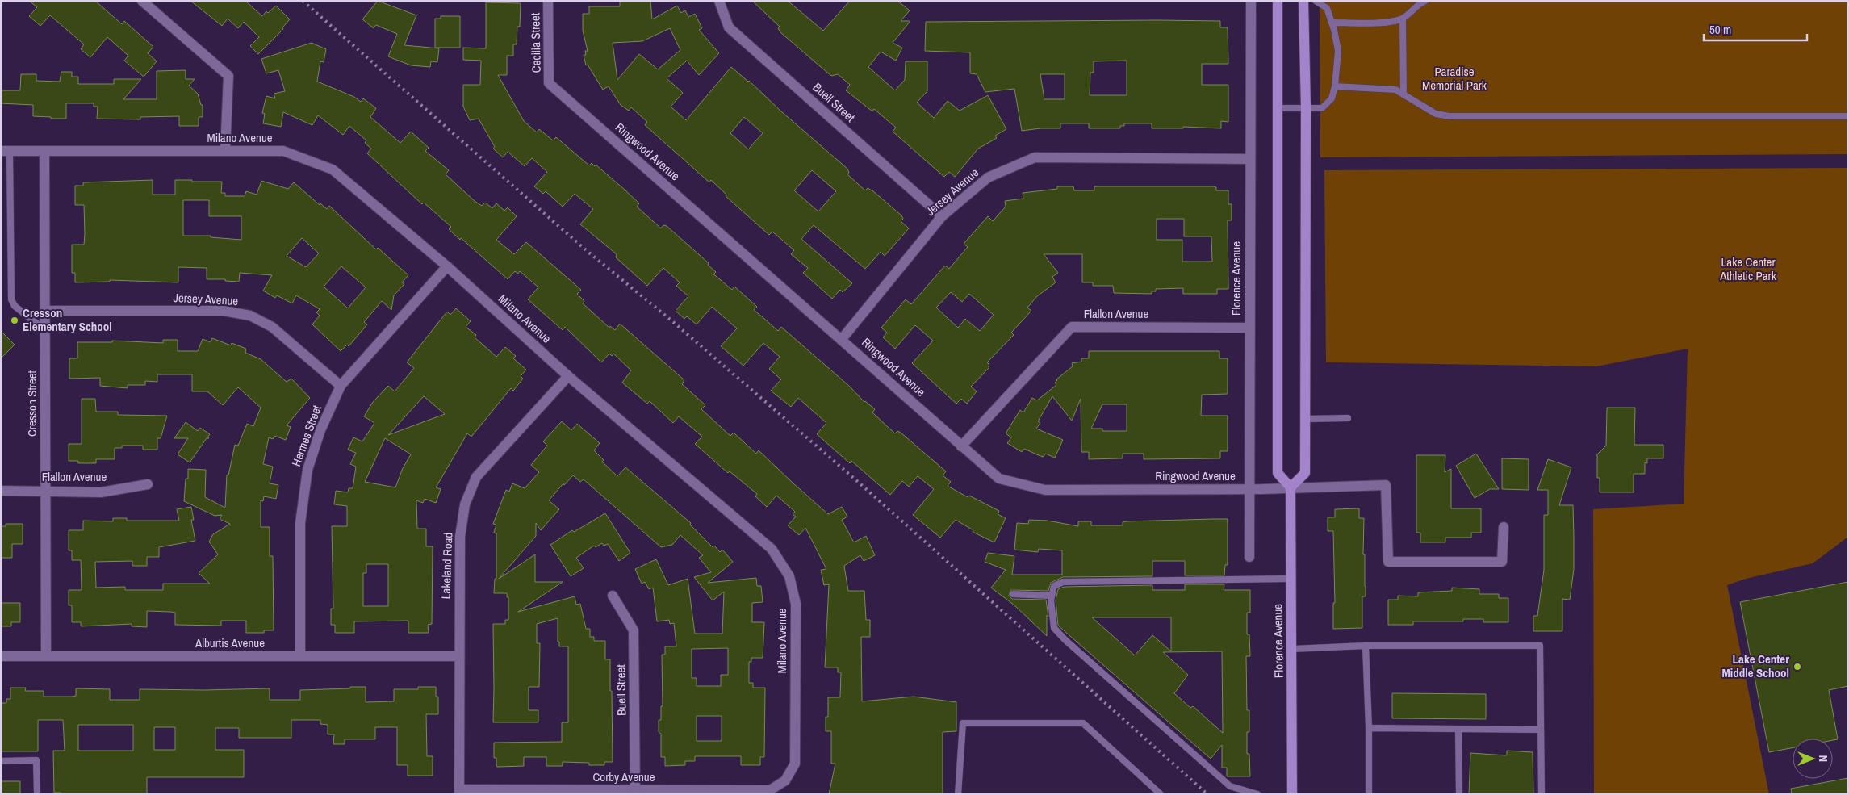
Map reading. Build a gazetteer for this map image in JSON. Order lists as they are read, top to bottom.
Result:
{
  "streets": {
    "main road": ["Florence Avenue"],
    "street": [
      "Cecilia Street",
      "Buell Street",
      "Milano Avenue",
      "Ringwood Avenue",
      "Jersey Avenue",
      "Flallon Avenue",
      "Cresson Street",
      "Hermes Street",
      "Lakeland Road",
      "Alburtis Avenue",
      "Corby Avenue"
    ]
  },
  "crossings": [
    ["Cecilia Street", "Ringwood Avenue"],
    ["Buell Street", "Jersey Avenue"],
    ["Buell Street", "Corby Avenue"],
    ["Milano Avenue", "Cresson Street"],
    ["Milano Avenue", "Hermes Street"],
    ["Milano Avenue", "Lakeland Road"],
    ["Milano Avenue", "Corby Avenue"],
    ["Ringwood Avenue", "Jersey Avenue"],
    ["Ringwood Avenue", "Florence Avenue"],
    ["Ringwood Avenue", "Flallon Avenue"],
    ["Jersey Avenue", "Florence Avenue"],
    ["Jersey Avenue", "Cresson Street"],
    ["Jersey Avenue", "Hermes Street"],
    ["Florence Avenue", "Flallon Avenue"],
    ["Flallon Avenue", "Cresson Street"],
    ["Cresson Street", "Alburtis Avenue"],
    ["Hermes Street", "Alburtis Avenue"],
    ["Lakeland Road", "Alburtis Avenue"],
    ["Lakeland Road", "Corby Avenue"]
  ],
  "parks": ["Paradise Memorial Park", "Lake Center Athletic Park"],
  "places": ["Cresson Elementary School", "Lake Center Middle School"],
  "scale_bar": "50 m",
  "north": "right"
}
